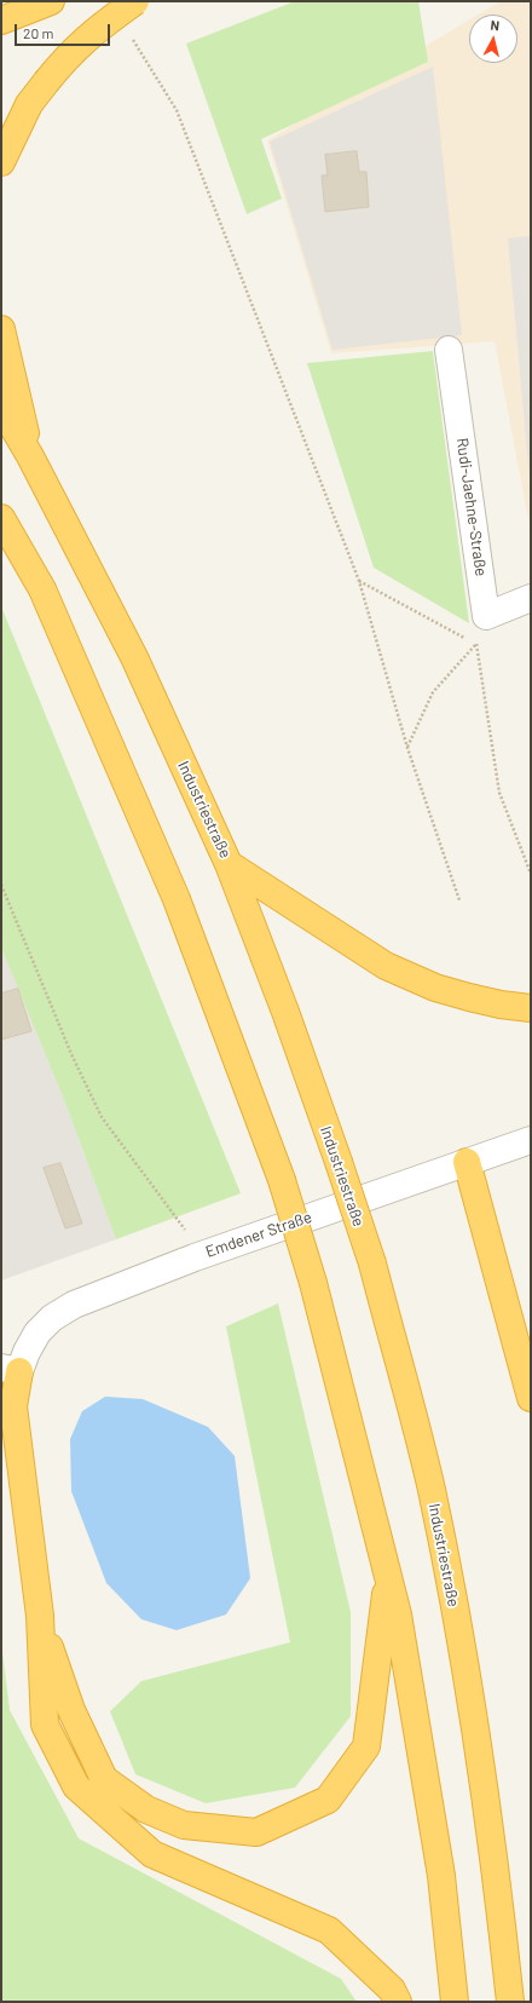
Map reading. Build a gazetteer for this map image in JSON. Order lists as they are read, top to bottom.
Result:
{
  "streets": {
    "highway": ["Industriestraße"],
    "street": ["Rudi-Jaehne-Straße", "Emdener Straße"]
  },
  "scale_bar": "20 m",
  "north": "top"
}
